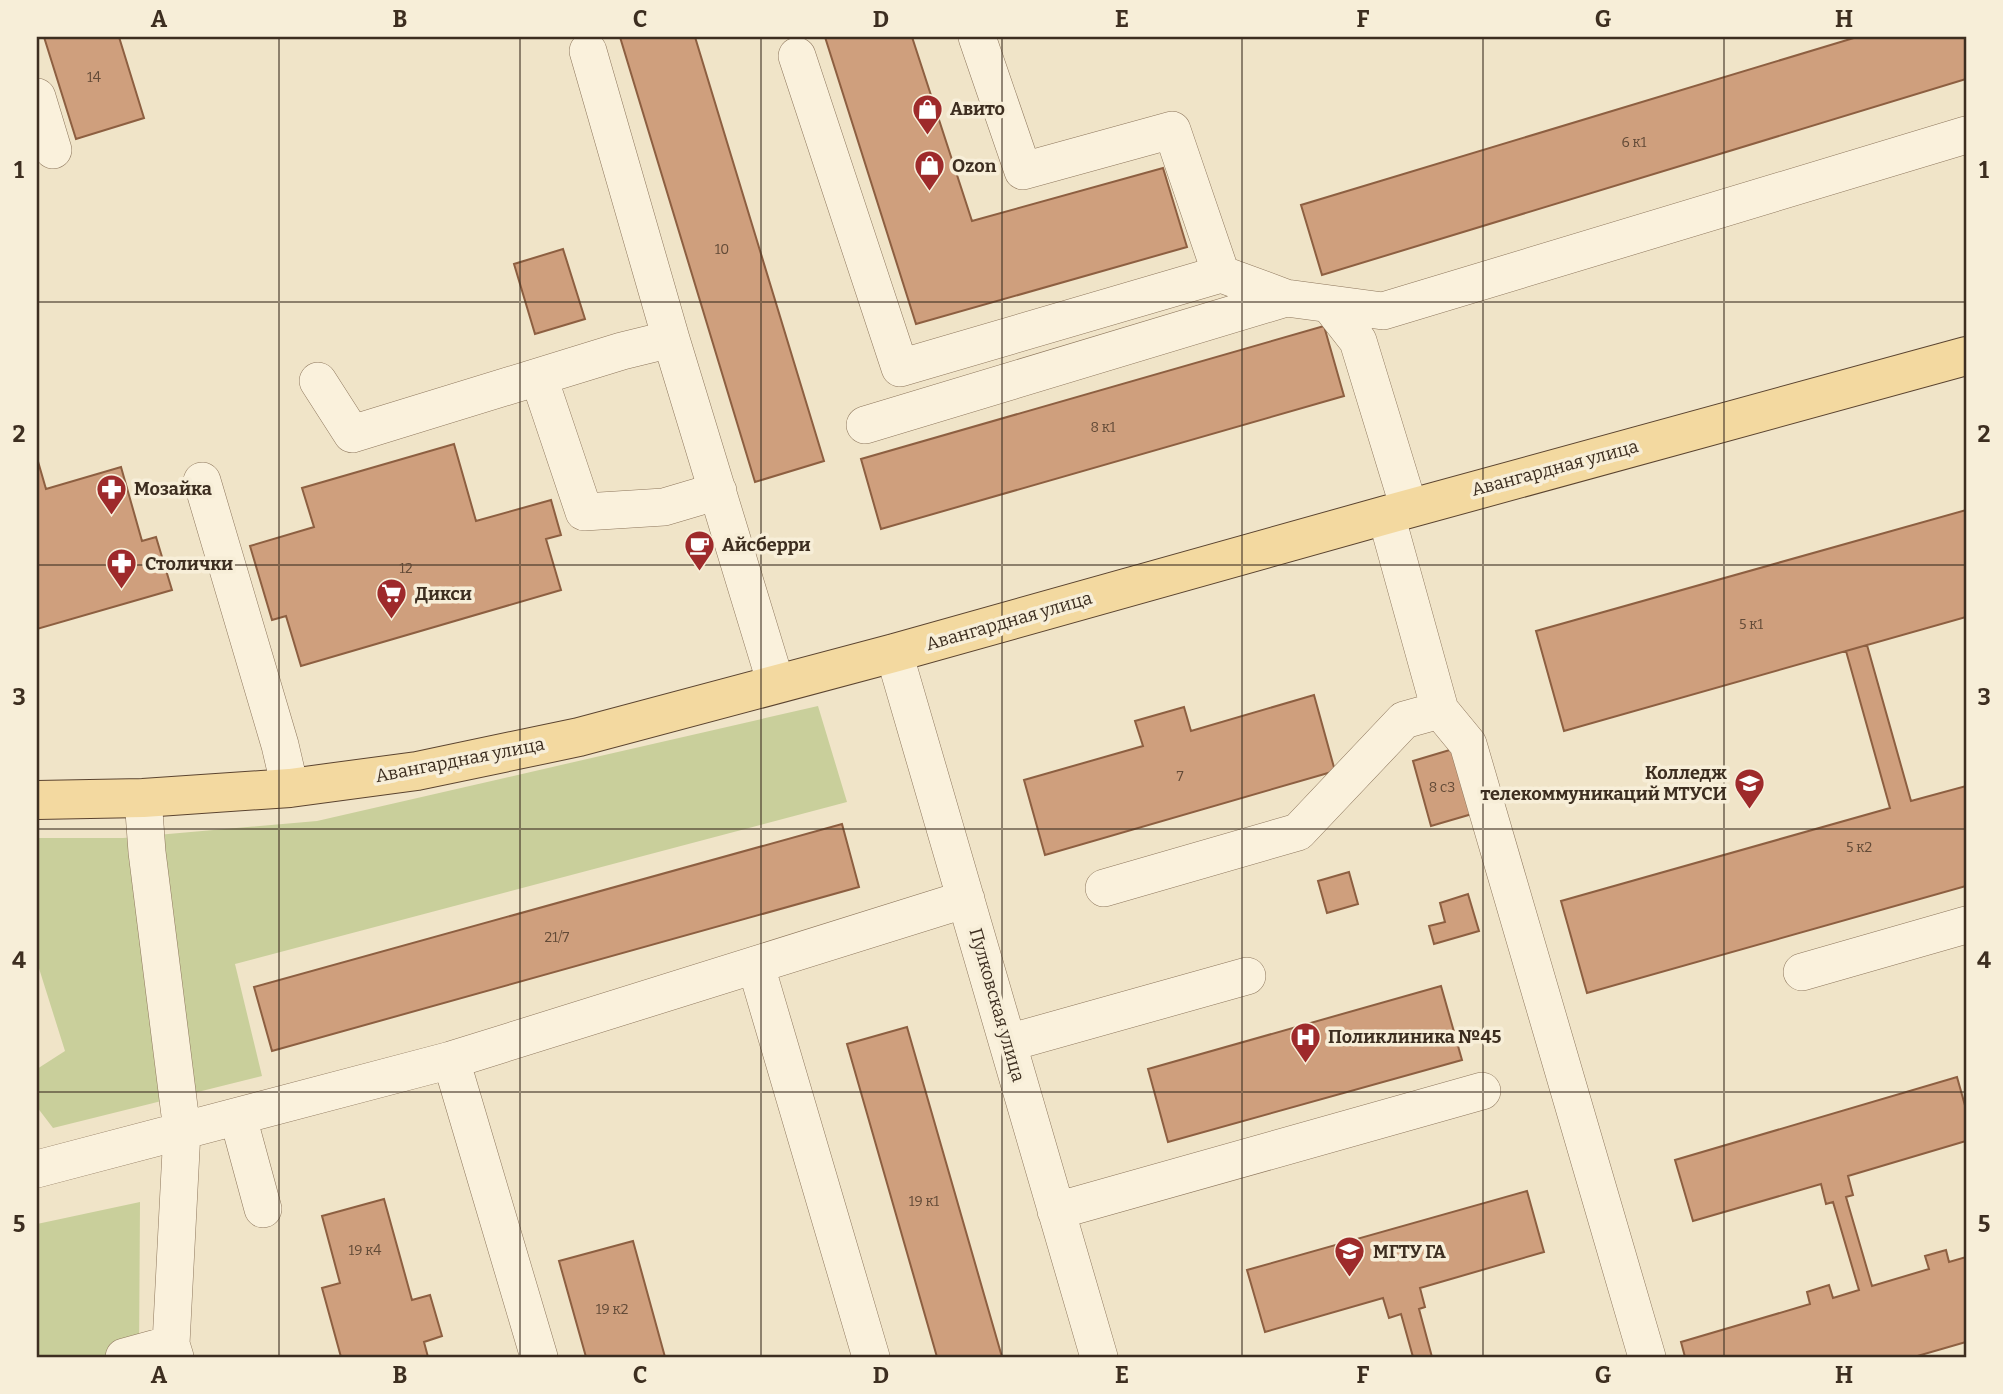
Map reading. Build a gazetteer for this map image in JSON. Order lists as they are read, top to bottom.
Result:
{
  "streets": {
    "main road": ["Авангардная улица"],
    "street": ["Пулковская улица"]
  },
  "crossings": [
    ["Авангардная улица", "Пулковская улица"]
  ],
  "places": {
    "shop": ["Авито", "Ozon"],
    "pharmacy": ["Мозайка", "Столички"],
    "cafe": ["Айсберри"],
    "supermarket": ["Дикси"],
    "school or university": ["Колледж телекоммуникаций МТУСИ", "МГТУ ГА"],
    "hospital": ["Поликлиника №45"]
  },
  "house_numbers": [
    "14",
    "6 к1",
    "10",
    "8 к1",
    "12",
    "5 к1",
    "7",
    "8 с3",
    "5 к2",
    "21/7",
    "19 к1",
    "19 к4",
    "19 к2"
  ],
  "grid": {
    "columns": [
      "A",
      "B",
      "C",
      "D",
      "E",
      "F",
      "G",
      "H"
    ],
    "rows": [
      "1",
      "2",
      "3",
      "4",
      "5"
    ]
  }
}
